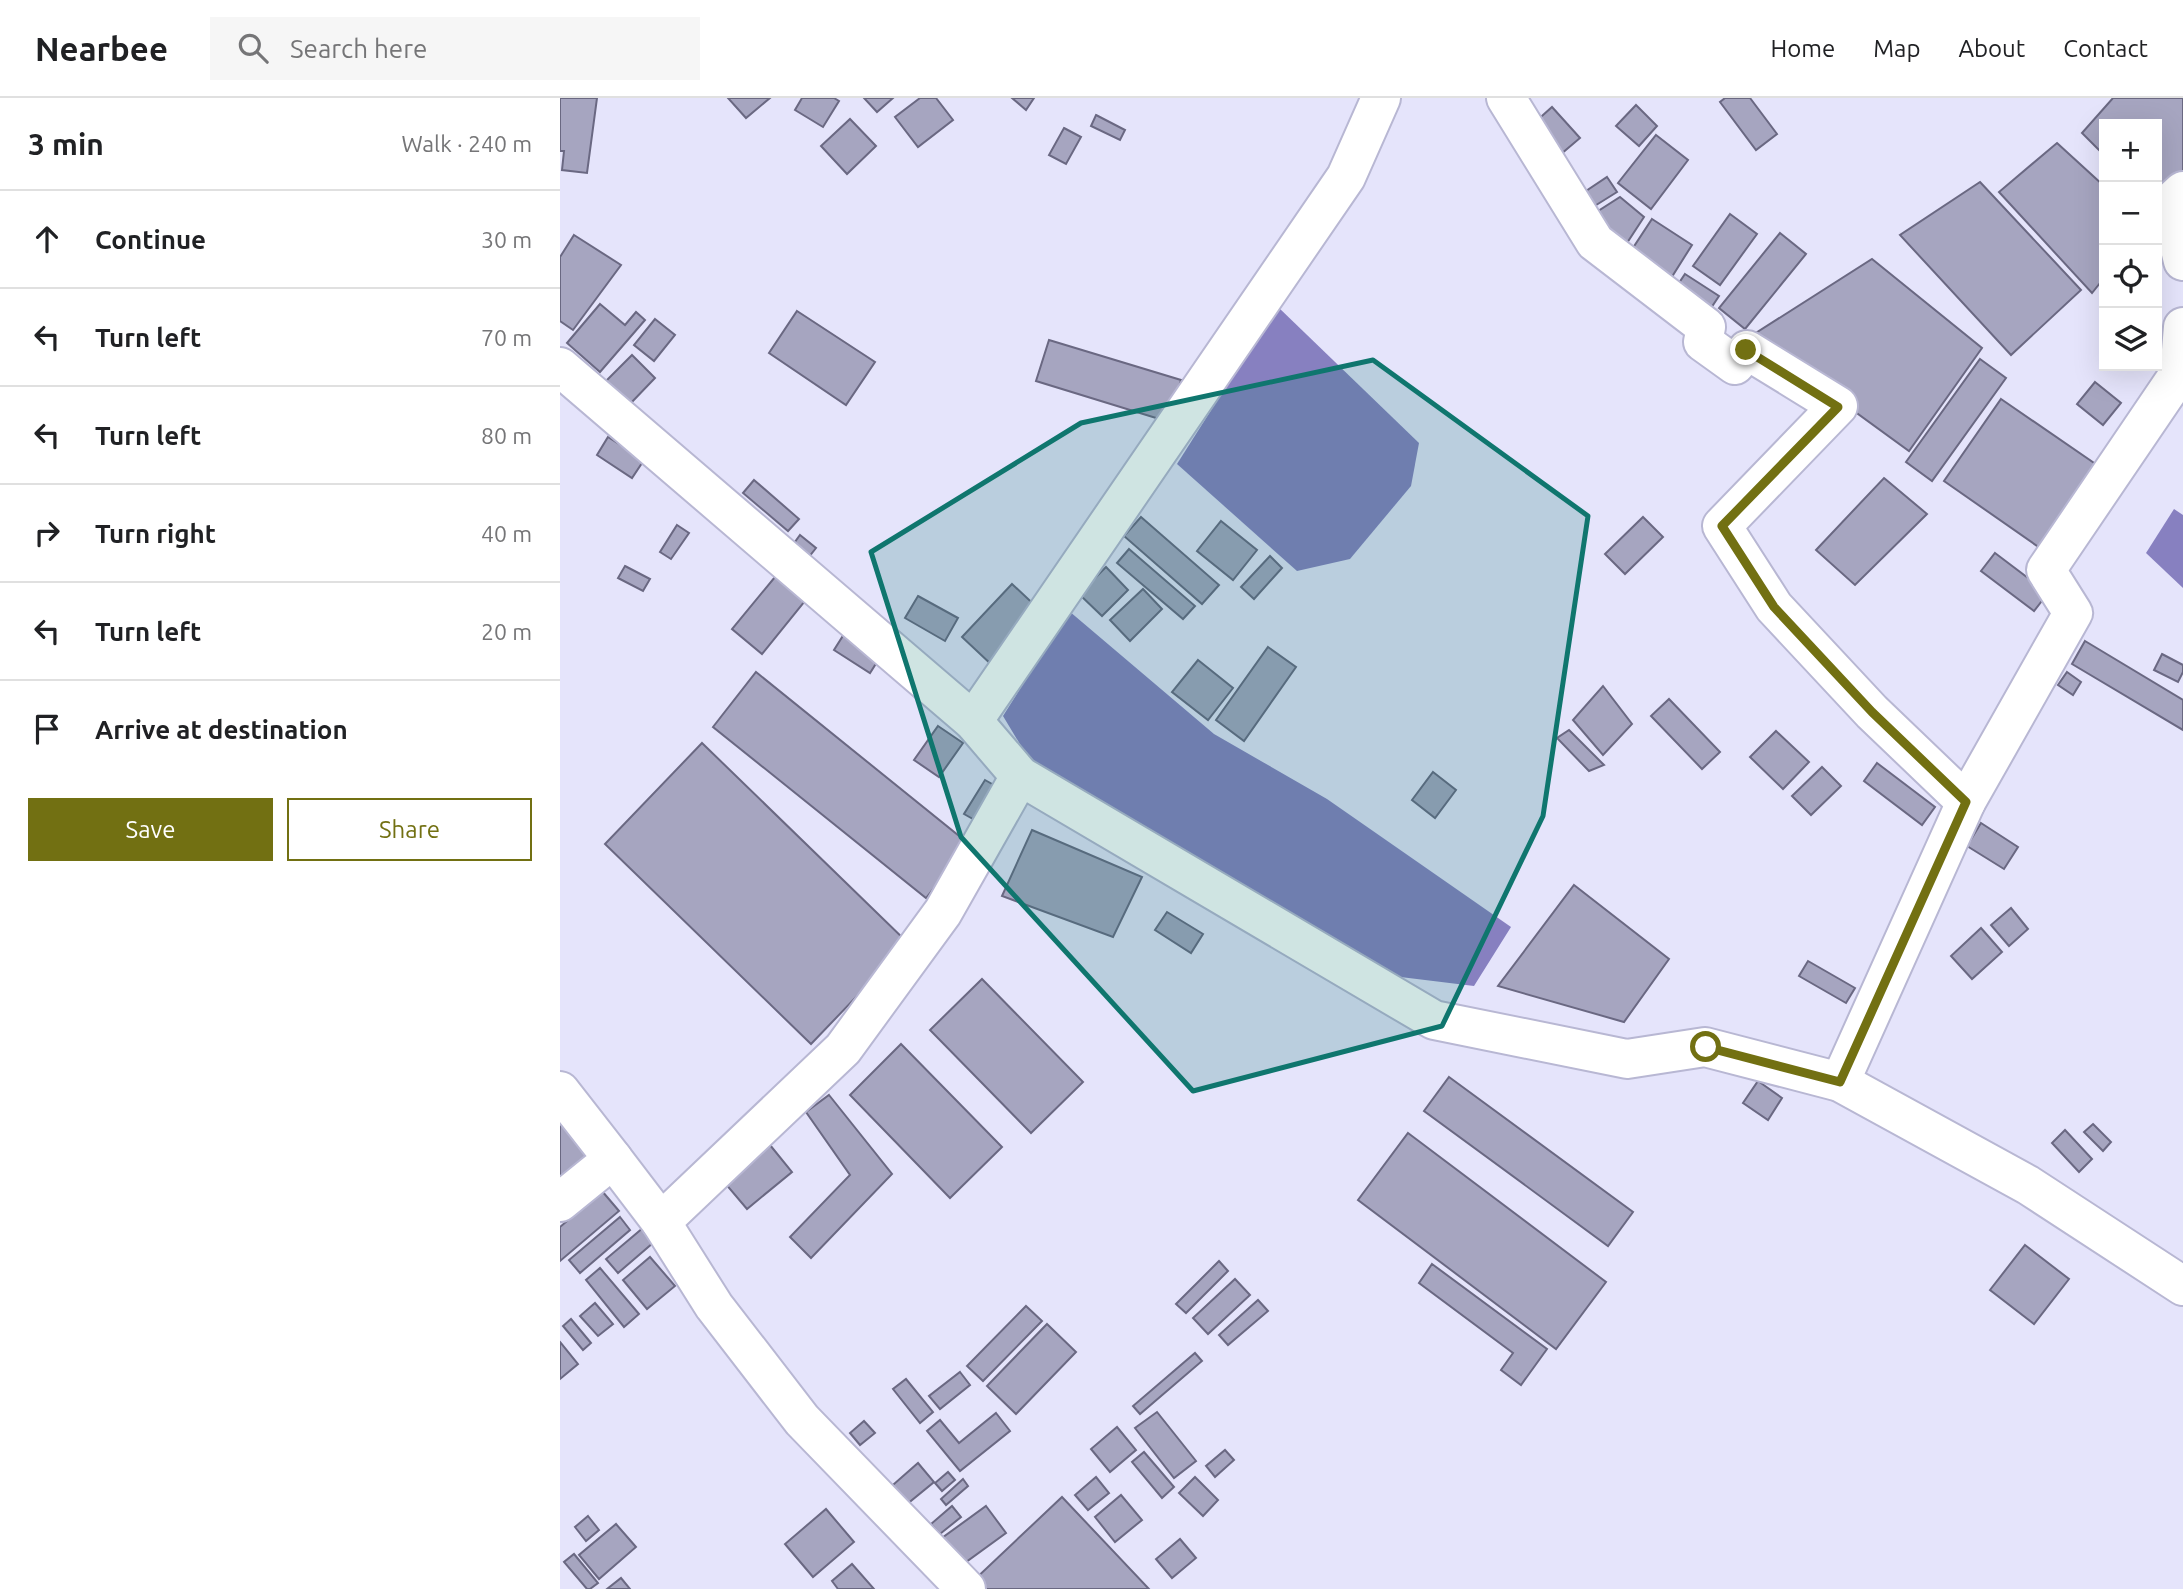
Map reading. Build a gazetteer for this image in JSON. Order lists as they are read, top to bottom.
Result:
{
  "page": {
    "header": "Nearbee",
    "search": "Search here",
    "nav": [
      "Home",
      "Map",
      "About",
      "Contact"
    ],
    "heading": ["3 min", "Walk · 240 m"],
    "map_buttons": ["+", "−"],
    "list": [
      ["Continue", "30 m"],
      ["Turn left", "70 m"],
      ["Turn left", "80 m"],
      ["Turn right", "40 m"],
      ["Turn left", "20 m"],
      "Arrive at destination"
    ],
    "buttons": ["Save", "Share"]
  }
}
